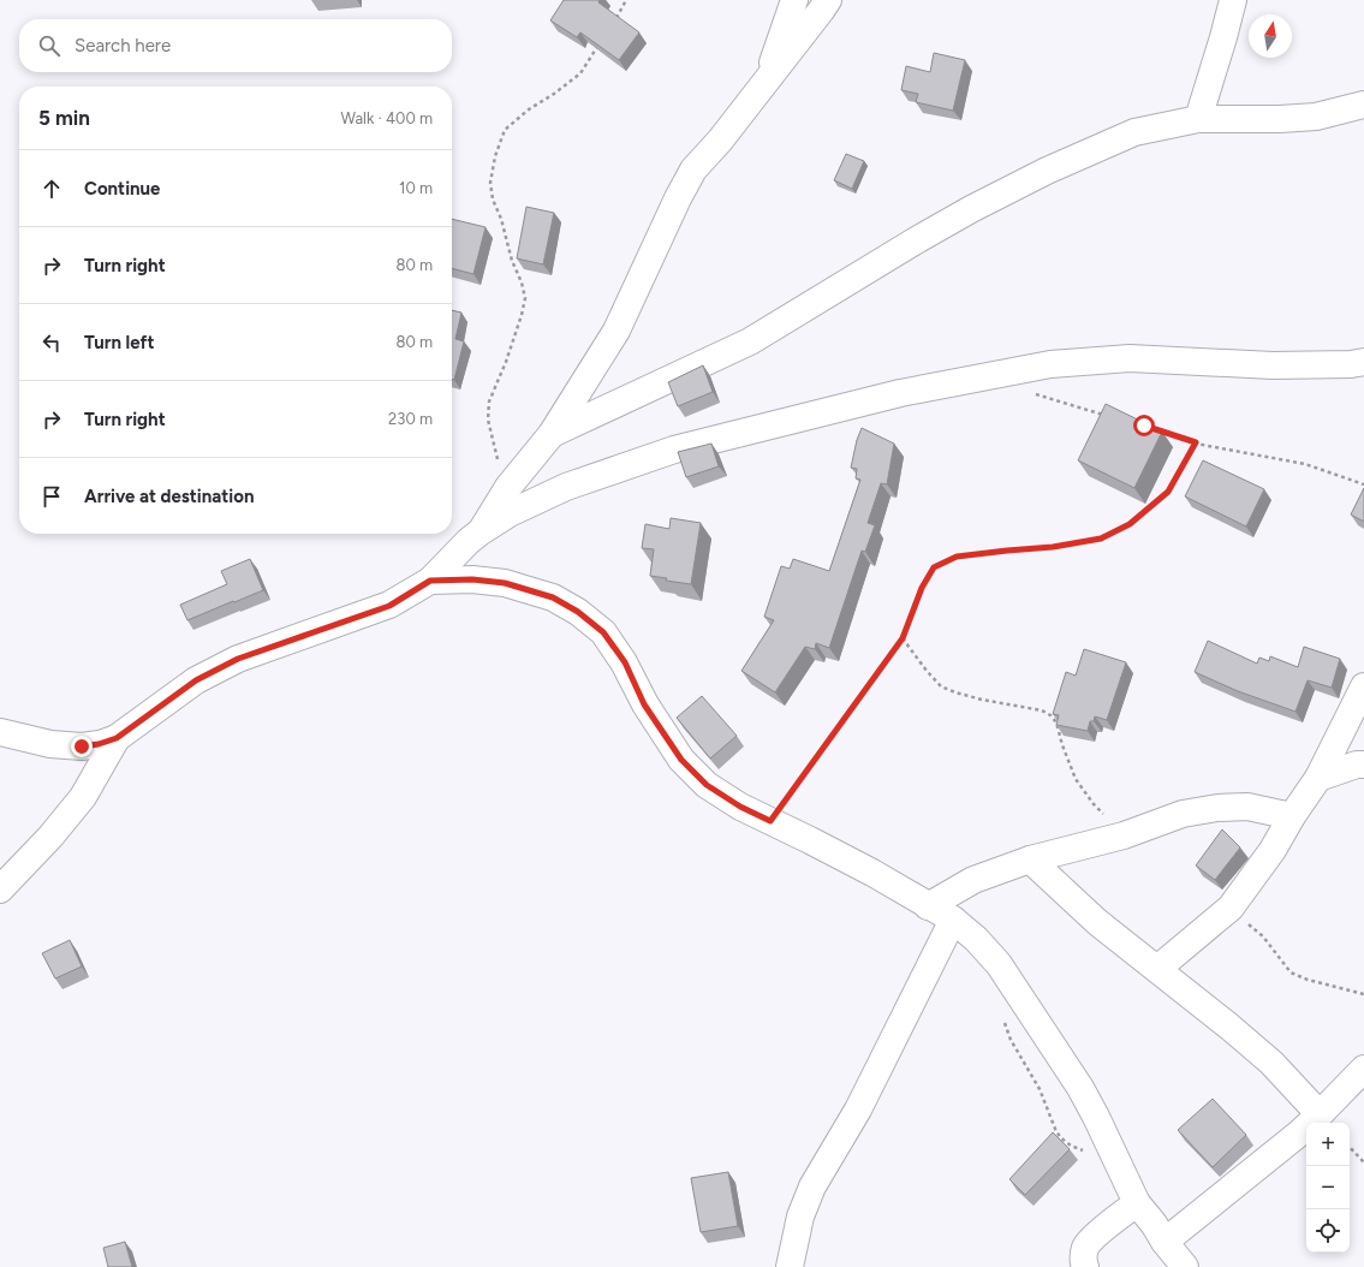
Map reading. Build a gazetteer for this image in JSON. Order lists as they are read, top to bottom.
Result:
{
  "north": "top",
  "page": {
    "search": "Search here",
    "heading": ["5 min", "Walk · 400 m"],
    "list": [
      ["Continue", "10 m"],
      ["Turn right", "80 m"],
      ["Turn left", "80 m"],
      ["Turn right", "230 m"],
      "Arrive at destination"
    ],
    "map_buttons": ["+", "−"]
  }
}
